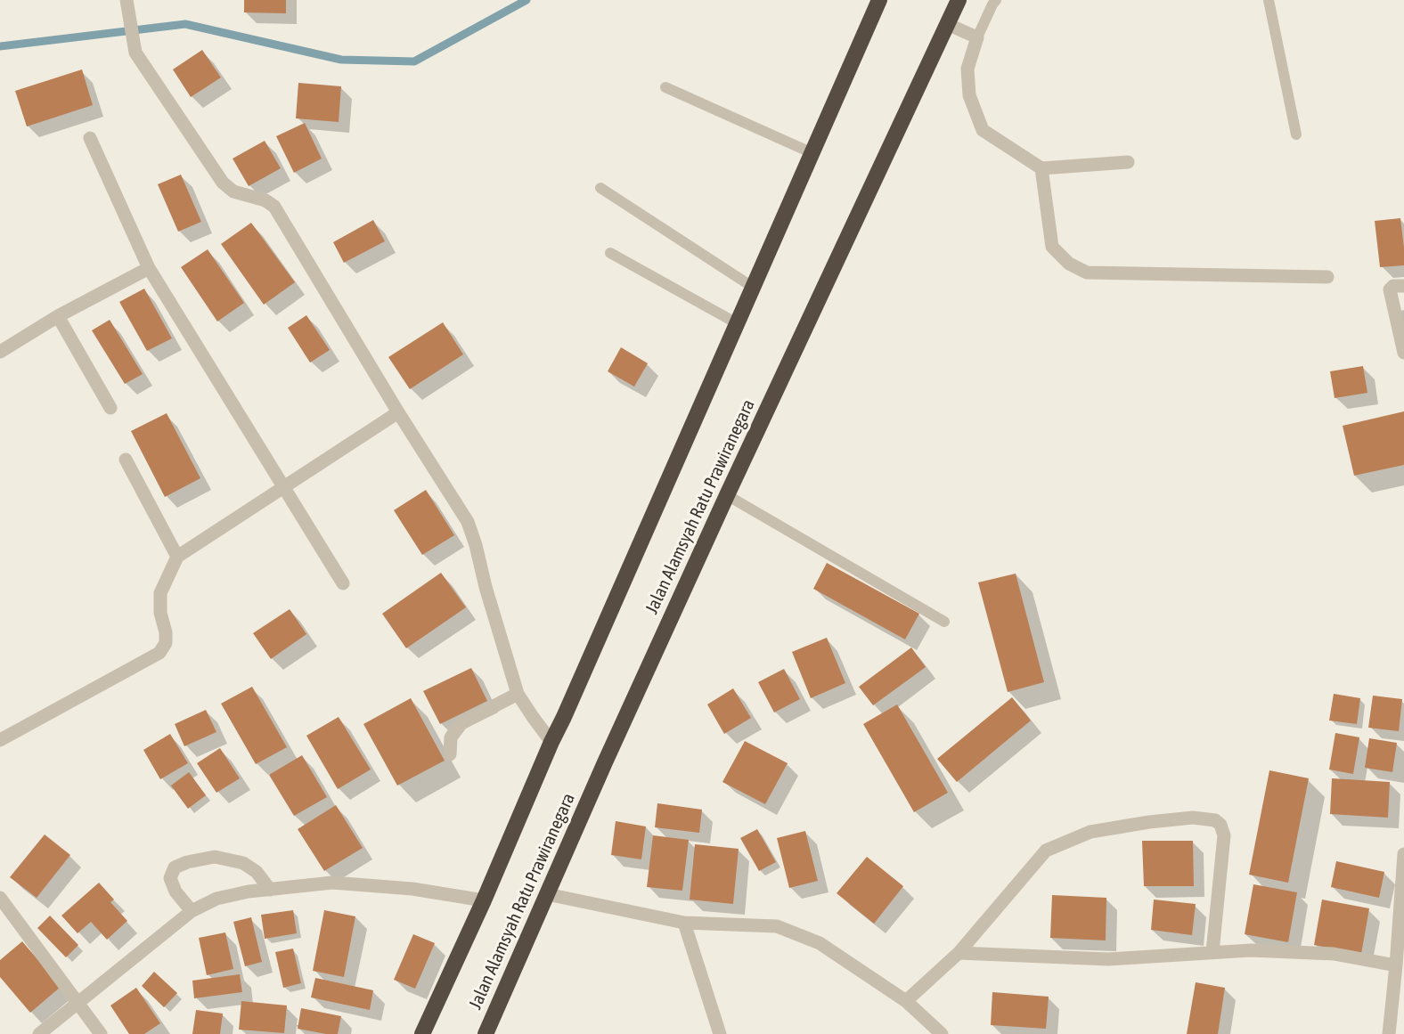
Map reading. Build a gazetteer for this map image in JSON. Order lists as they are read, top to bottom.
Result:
{
  "streets": {
    "highway": ["Jalan Alamsyah Ratu Prawiranegara"]
  }
}
